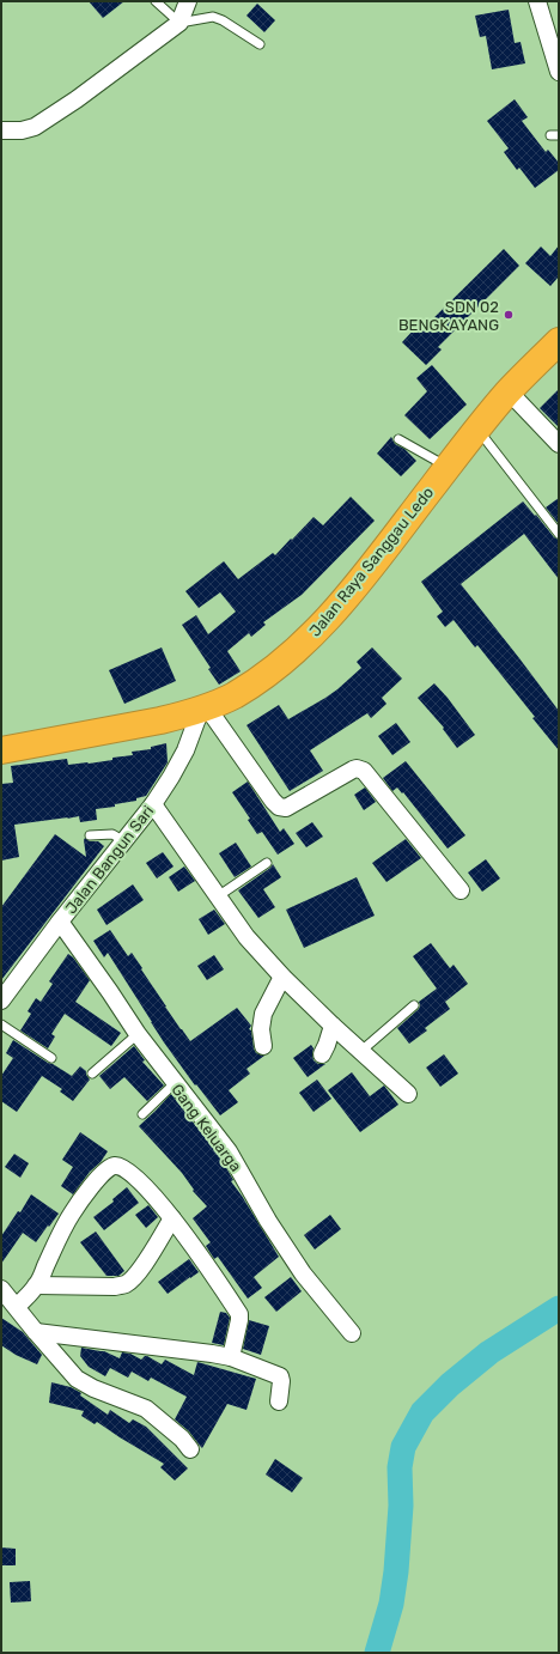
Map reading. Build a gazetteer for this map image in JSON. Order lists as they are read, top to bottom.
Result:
{
  "streets": {
    "highway": ["Jalan Raya Sanggau Ledo"],
    "street": ["Jalan Bangun Sari", "Gang Keluarga"]
  },
  "crossings": [
    ["Jalan Raya Sanggau Ledo", "Jalan Bangun Sari"],
    ["Jalan Bangun Sari", "Gang Keluarga"]
  ],
  "places": ["SDN 02 BENGKAYANG"]
}
